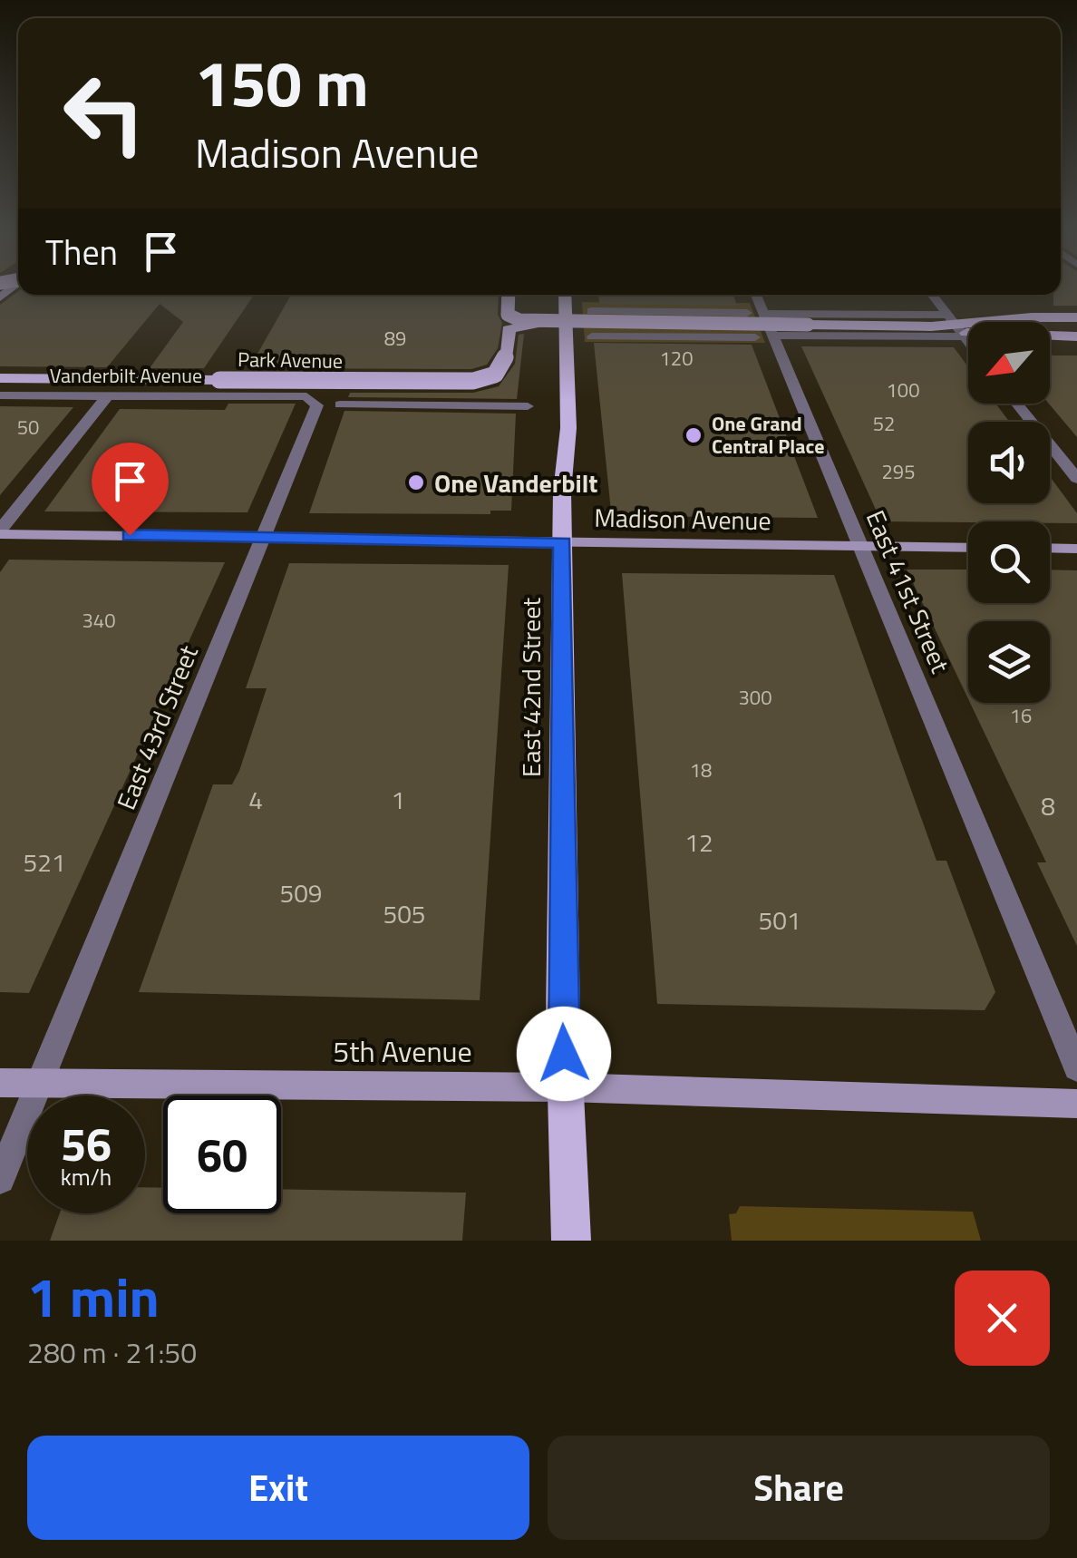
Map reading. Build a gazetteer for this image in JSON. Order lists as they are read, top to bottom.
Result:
{
  "streets": {
    "main road": [
      "Park Avenue",
      "Madison Avenue",
      "East 42nd Street",
      "5th Avenue"
    ],
    "street": ["Vanderbilt Avenue", "East 41st Street", "East 43rd Street"]
  },
  "crossings": [
    ["Park Avenue", "East 41st Street"],
    ["Vanderbilt Avenue", "East 43rd Street"],
    ["Madison Avenue", "East 41st Street"],
    ["Madison Avenue", "East 42nd Street"],
    ["Madison Avenue", "East 43rd Street"],
    ["East 42nd Street", "5th Avenue"],
    ["East 43rd Street", "5th Avenue"]
  ],
  "places": ["One Grand Central Place", "One Vanderbilt"],
  "house_numbers": [
    "89",
    "120",
    "100",
    "52",
    "50",
    "295",
    "340",
    "300",
    "16",
    "18",
    "4",
    "1",
    "8",
    "12",
    "521",
    "509",
    "505",
    "501"
  ],
  "north": "bottom left",
  "page": {
    "turn": ["150 m", "Madison Avenue"],
    "then": "Then",
    "speed": "56 km/h",
    "limit": "60",
    "heading": ["1 min", "280 m · 21:50"],
    "buttons": ["Exit", "Share"]
  }
}
